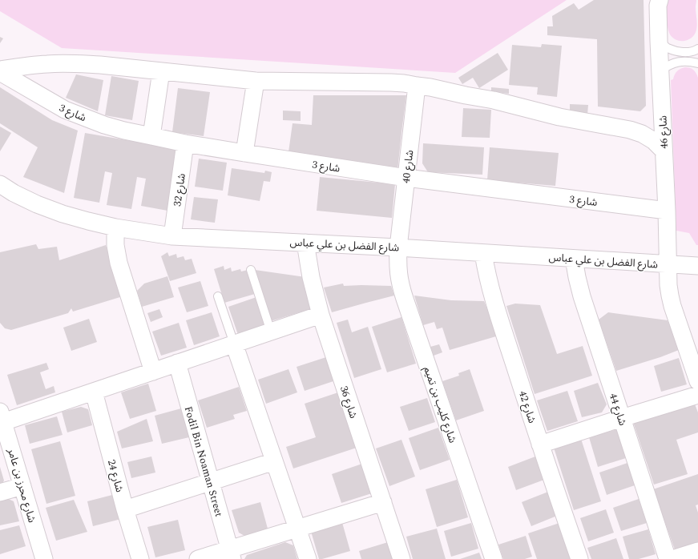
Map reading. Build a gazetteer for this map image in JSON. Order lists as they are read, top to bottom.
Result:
{
  "streets": {
    "street": [
      "شارع 3",
      "شارع 46",
      "شارع 40",
      "شارع 32",
      "شارع الفضل بن علي عباس",
      "شارع 36",
      "شارع كليب بن تميم",
      "شارع 42",
      "شارع 44",
      "Fodil Bin Noaman Street",
      "شارع 24",
      "شارع محرز بن عامر"
    ]
  },
  "crossings": [
    ["شارع 3", "شارع 46"],
    ["شارع 3", "شارع 40"],
    ["شارع 3", "شارع 32"],
    ["شارع 46", "شارع الفضل بن علي عباس"],
    ["شارع 40", "شارع الفضل بن علي عباس"],
    ["شارع 40", "شارع كليب بن تميم"],
    ["شارع 32", "شارع الفضل بن علي عباس"],
    ["شارع الفضل بن علي عباس", "شارع 36"],
    ["شارع الفضل بن علي عباس", "شارع كليب بن تميم"],
    ["شارع الفضل بن علي عباس", "شارع 42"],
    ["شارع الفضل بن علي عباس", "شارع 44"]
  ]
}
